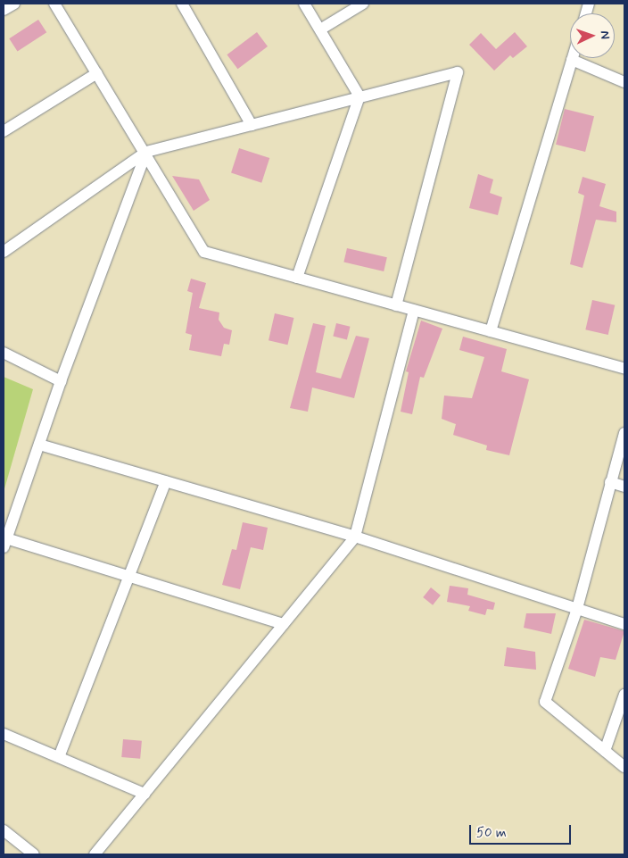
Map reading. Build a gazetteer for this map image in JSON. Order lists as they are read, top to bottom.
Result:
{
  "scale_bar": "50 m",
  "north": "right"
}
